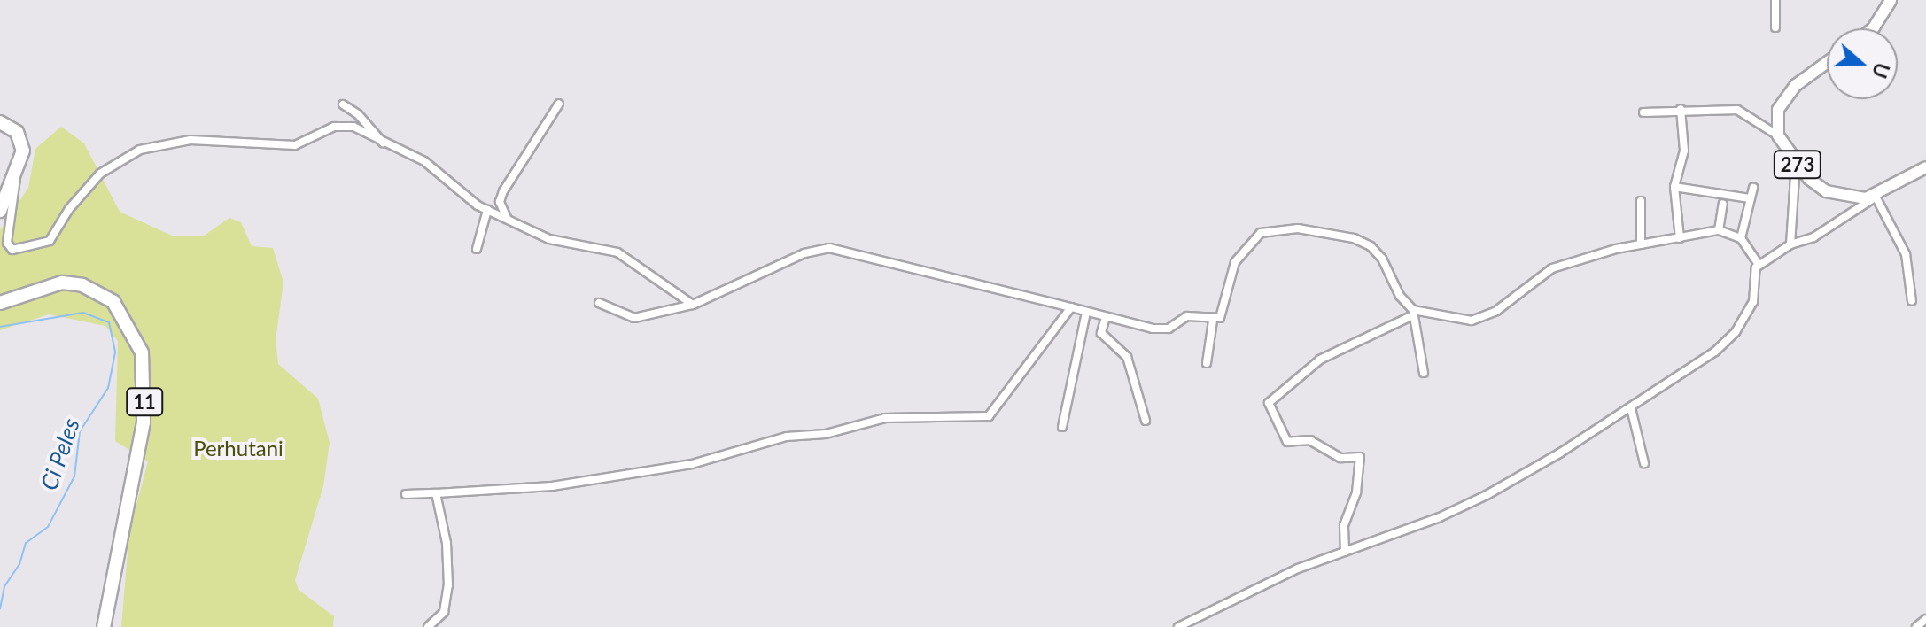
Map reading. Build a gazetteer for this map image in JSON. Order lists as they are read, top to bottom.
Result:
{
  "streets": {
    "highway": ["11"],
    "main road": ["273"]
  },
  "water": ["Ci Peles"],
  "parks": ["Perhutani"],
  "north": "right"
}
